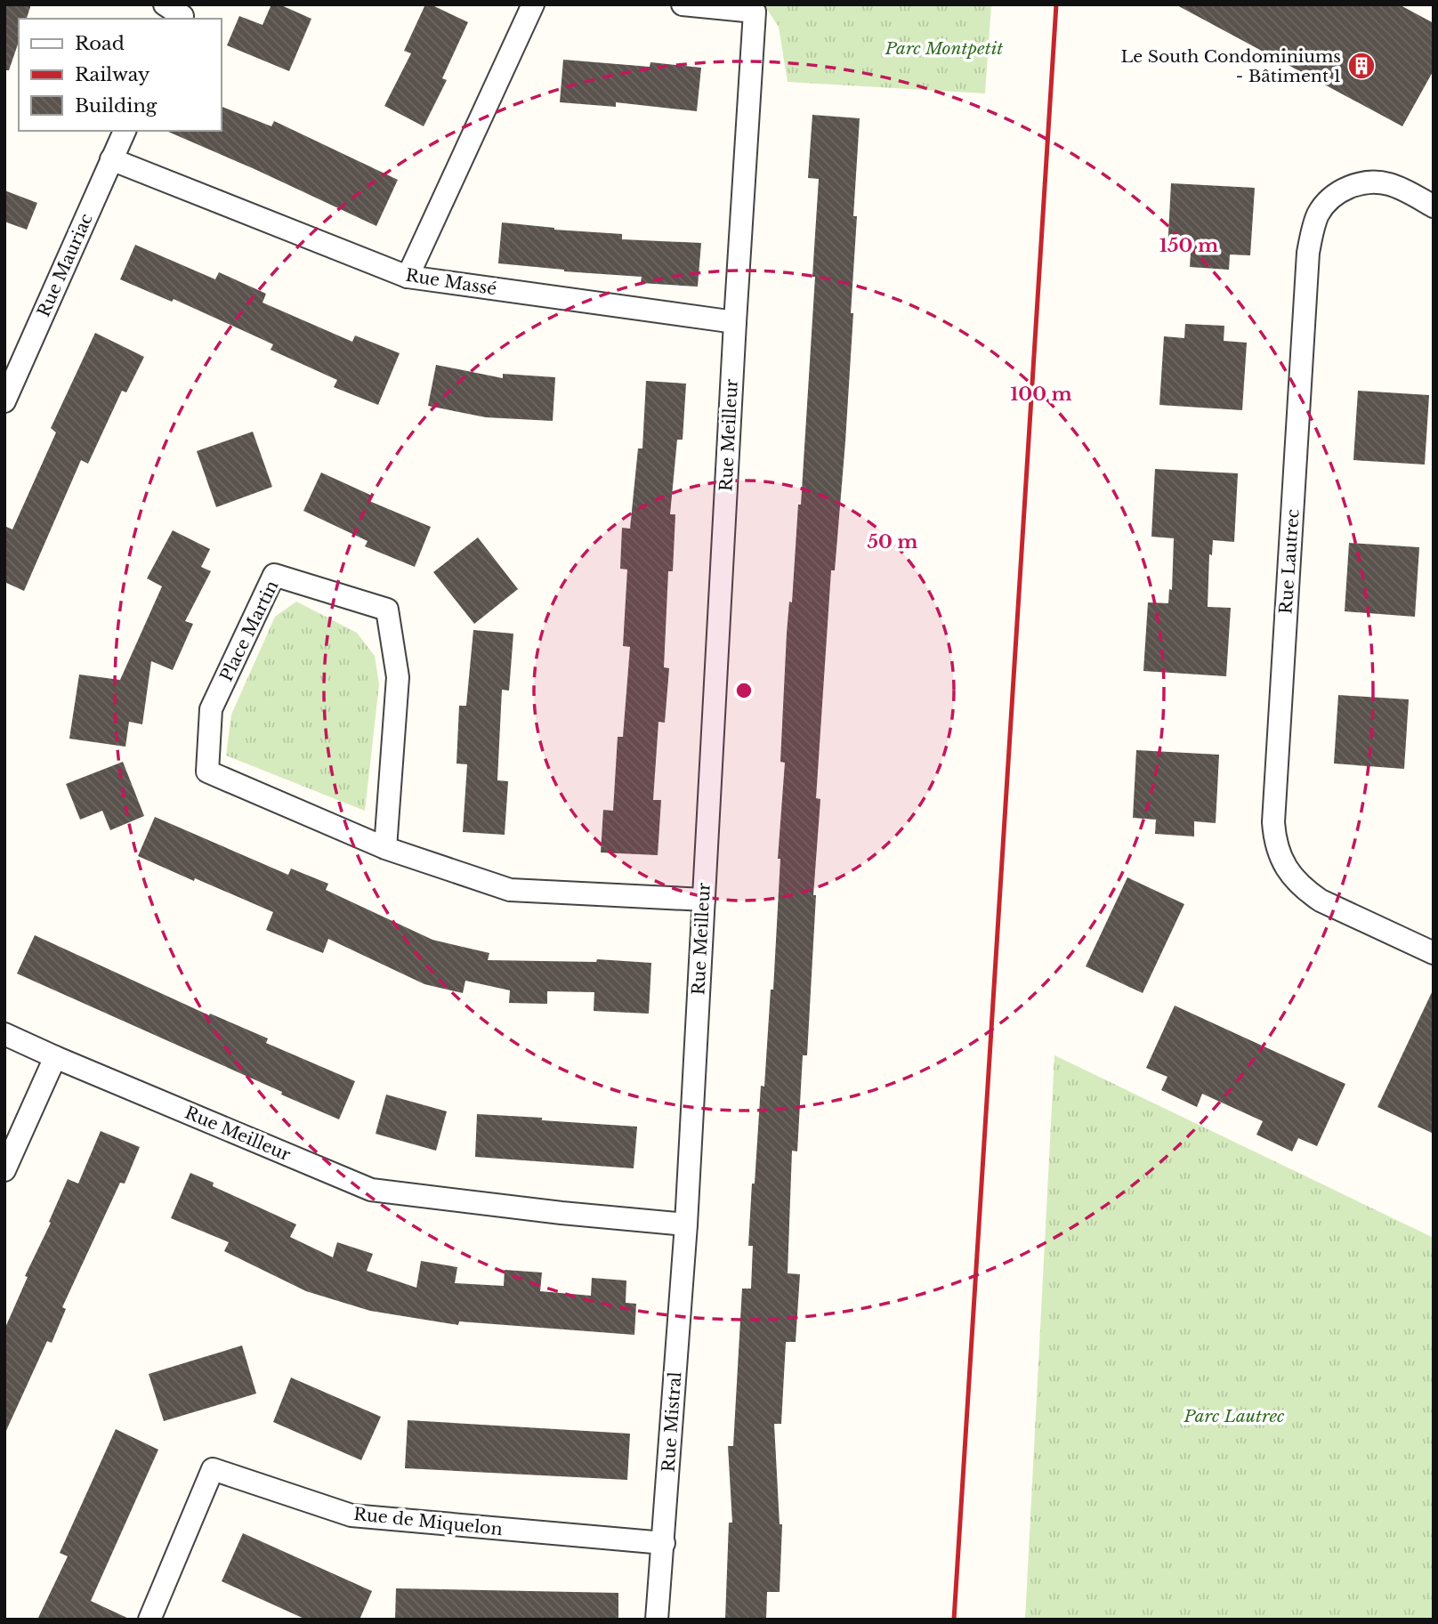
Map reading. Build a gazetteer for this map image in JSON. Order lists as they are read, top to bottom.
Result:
{
  "streets": {
    "street": [
      "Rue Mauriac",
      "Rue Massé",
      "Rue Meilleur",
      "Rue Lautrec",
      "Place Martin",
      "Rue Mistral",
      "Rue de Miquelon"
    ]
  },
  "crossings": [
    ["Rue Mauriac", "Rue Massé"],
    ["Rue Massé", "Rue Meilleur"],
    ["Rue Meilleur", "Place Martin"],
    ["Rue Meilleur", "Rue Mistral"],
    ["Rue Mistral", "Rue de Miquelon"]
  ],
  "parks": ["Parc Montpetit", "Parc Lautrec"],
  "places": {
    "building": ["Le South Condominiums - Bâtiment 1"]
  },
  "legend": ["Road", "Railway", "Building"],
  "rings": ["150 m", "100 m", "50 m"]
}
